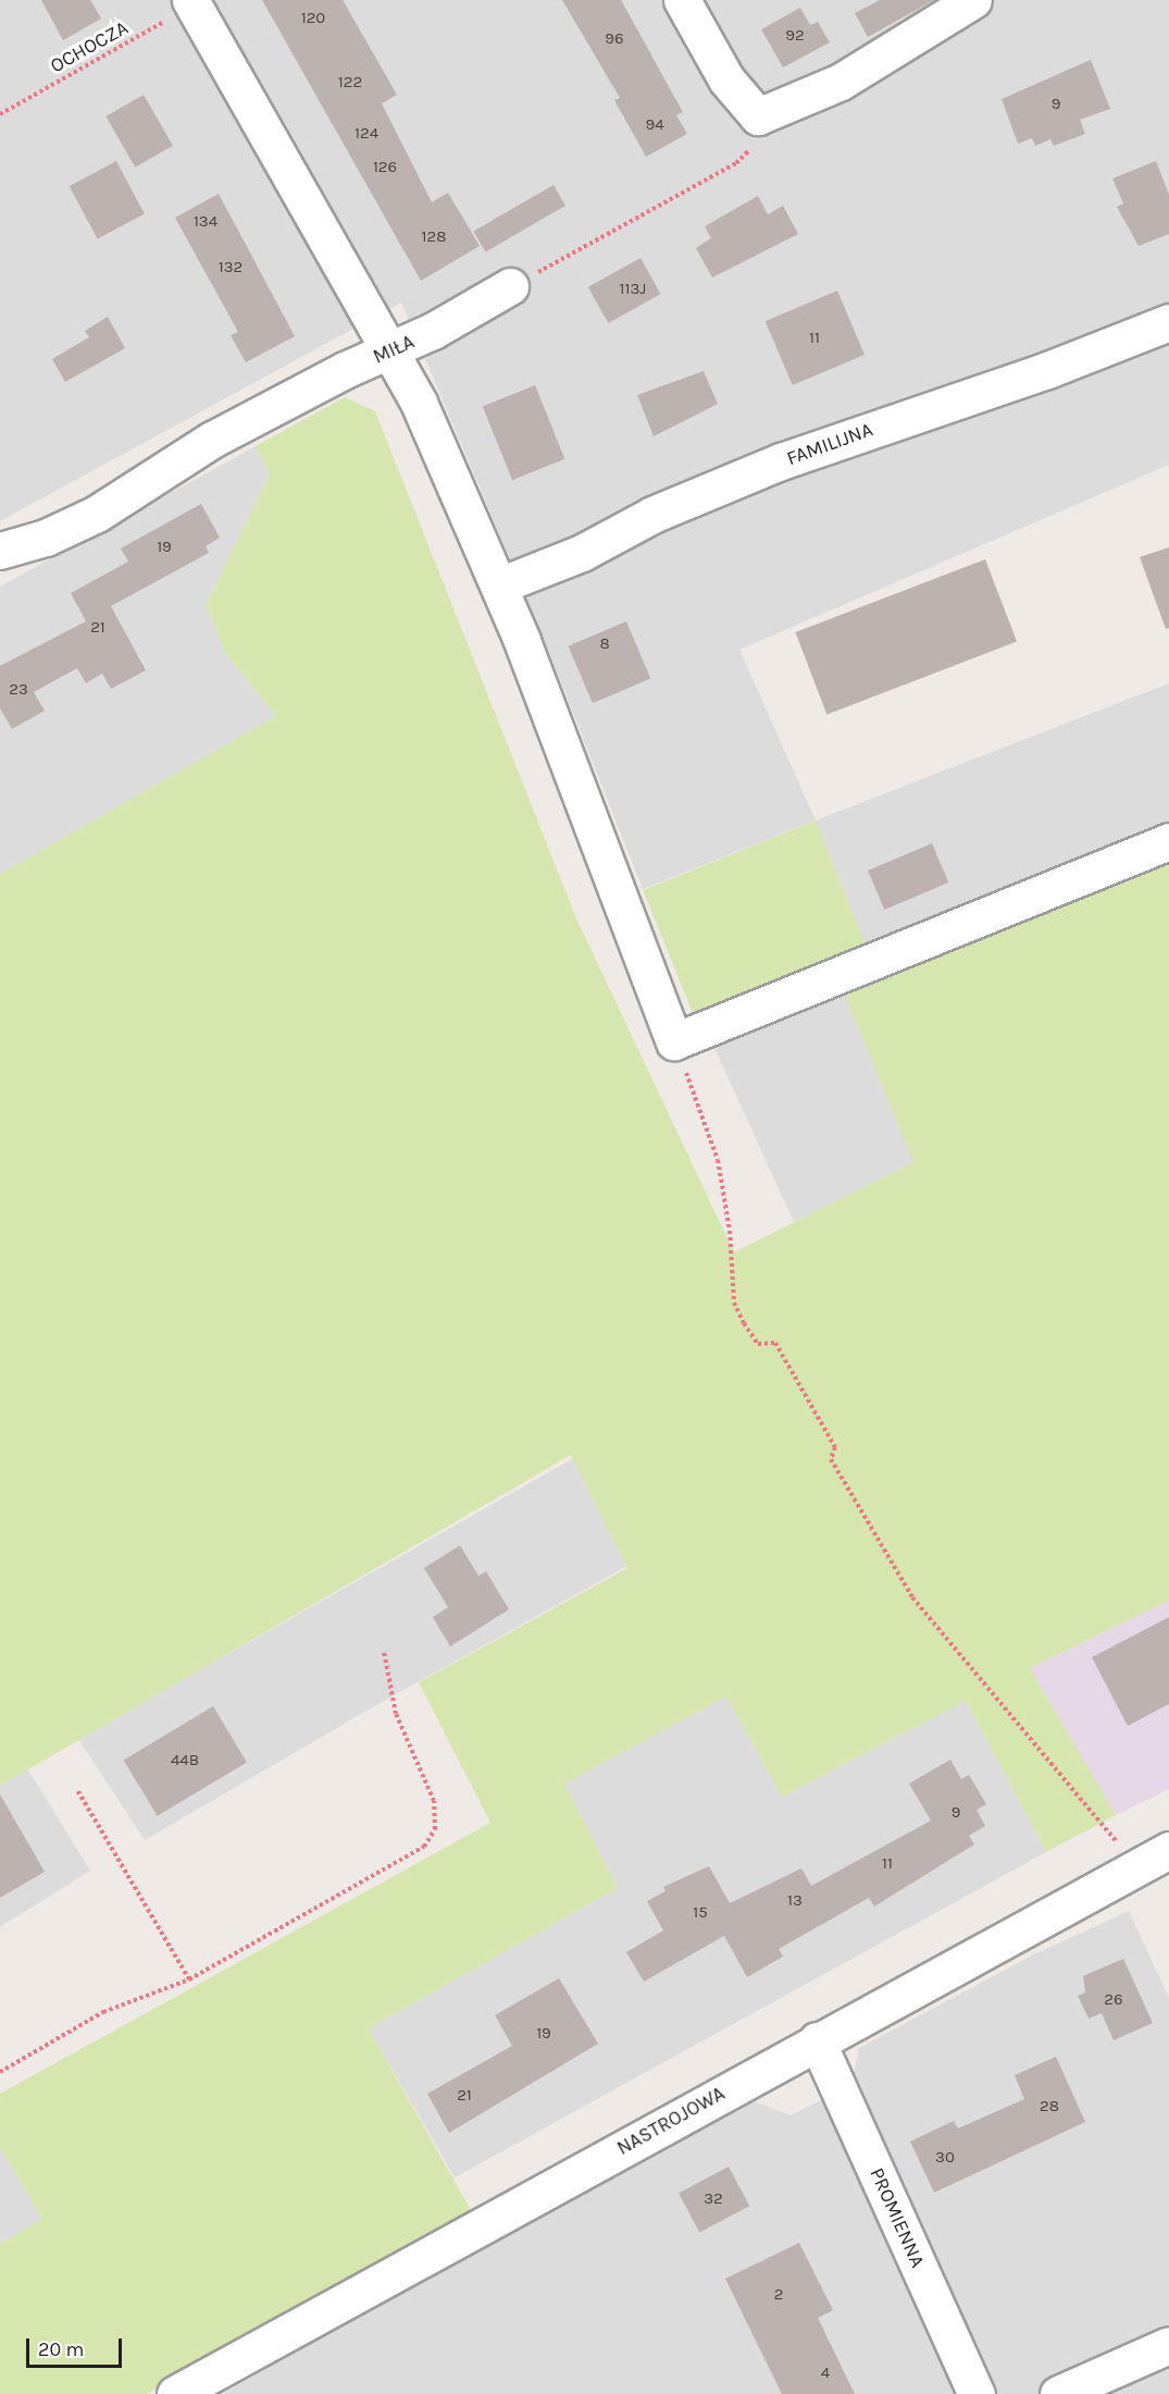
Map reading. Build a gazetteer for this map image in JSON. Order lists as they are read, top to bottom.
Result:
{
  "streets": {
    "street": [
      "MIŁA",
      "FAMILIJNA",
      "NASTROJOWA",
      "PROMIENNA"
    ],
    "path": ["OCHOCZA"]
  },
  "crossings": [
    ["NASTROJOWA", "PROMIENNA"]
  ],
  "house_numbers": [
    "120",
    "92",
    "96",
    "122",
    "9",
    "94",
    "124",
    "126",
    "134",
    "128",
    "132",
    "113J",
    "11",
    "19",
    "21",
    "8",
    "23",
    "44B",
    "9",
    "11",
    "13",
    "15",
    "26",
    "19",
    "21",
    "28",
    "30",
    "32",
    "2",
    "4"
  ],
  "scale_bar": "20 m"
}
